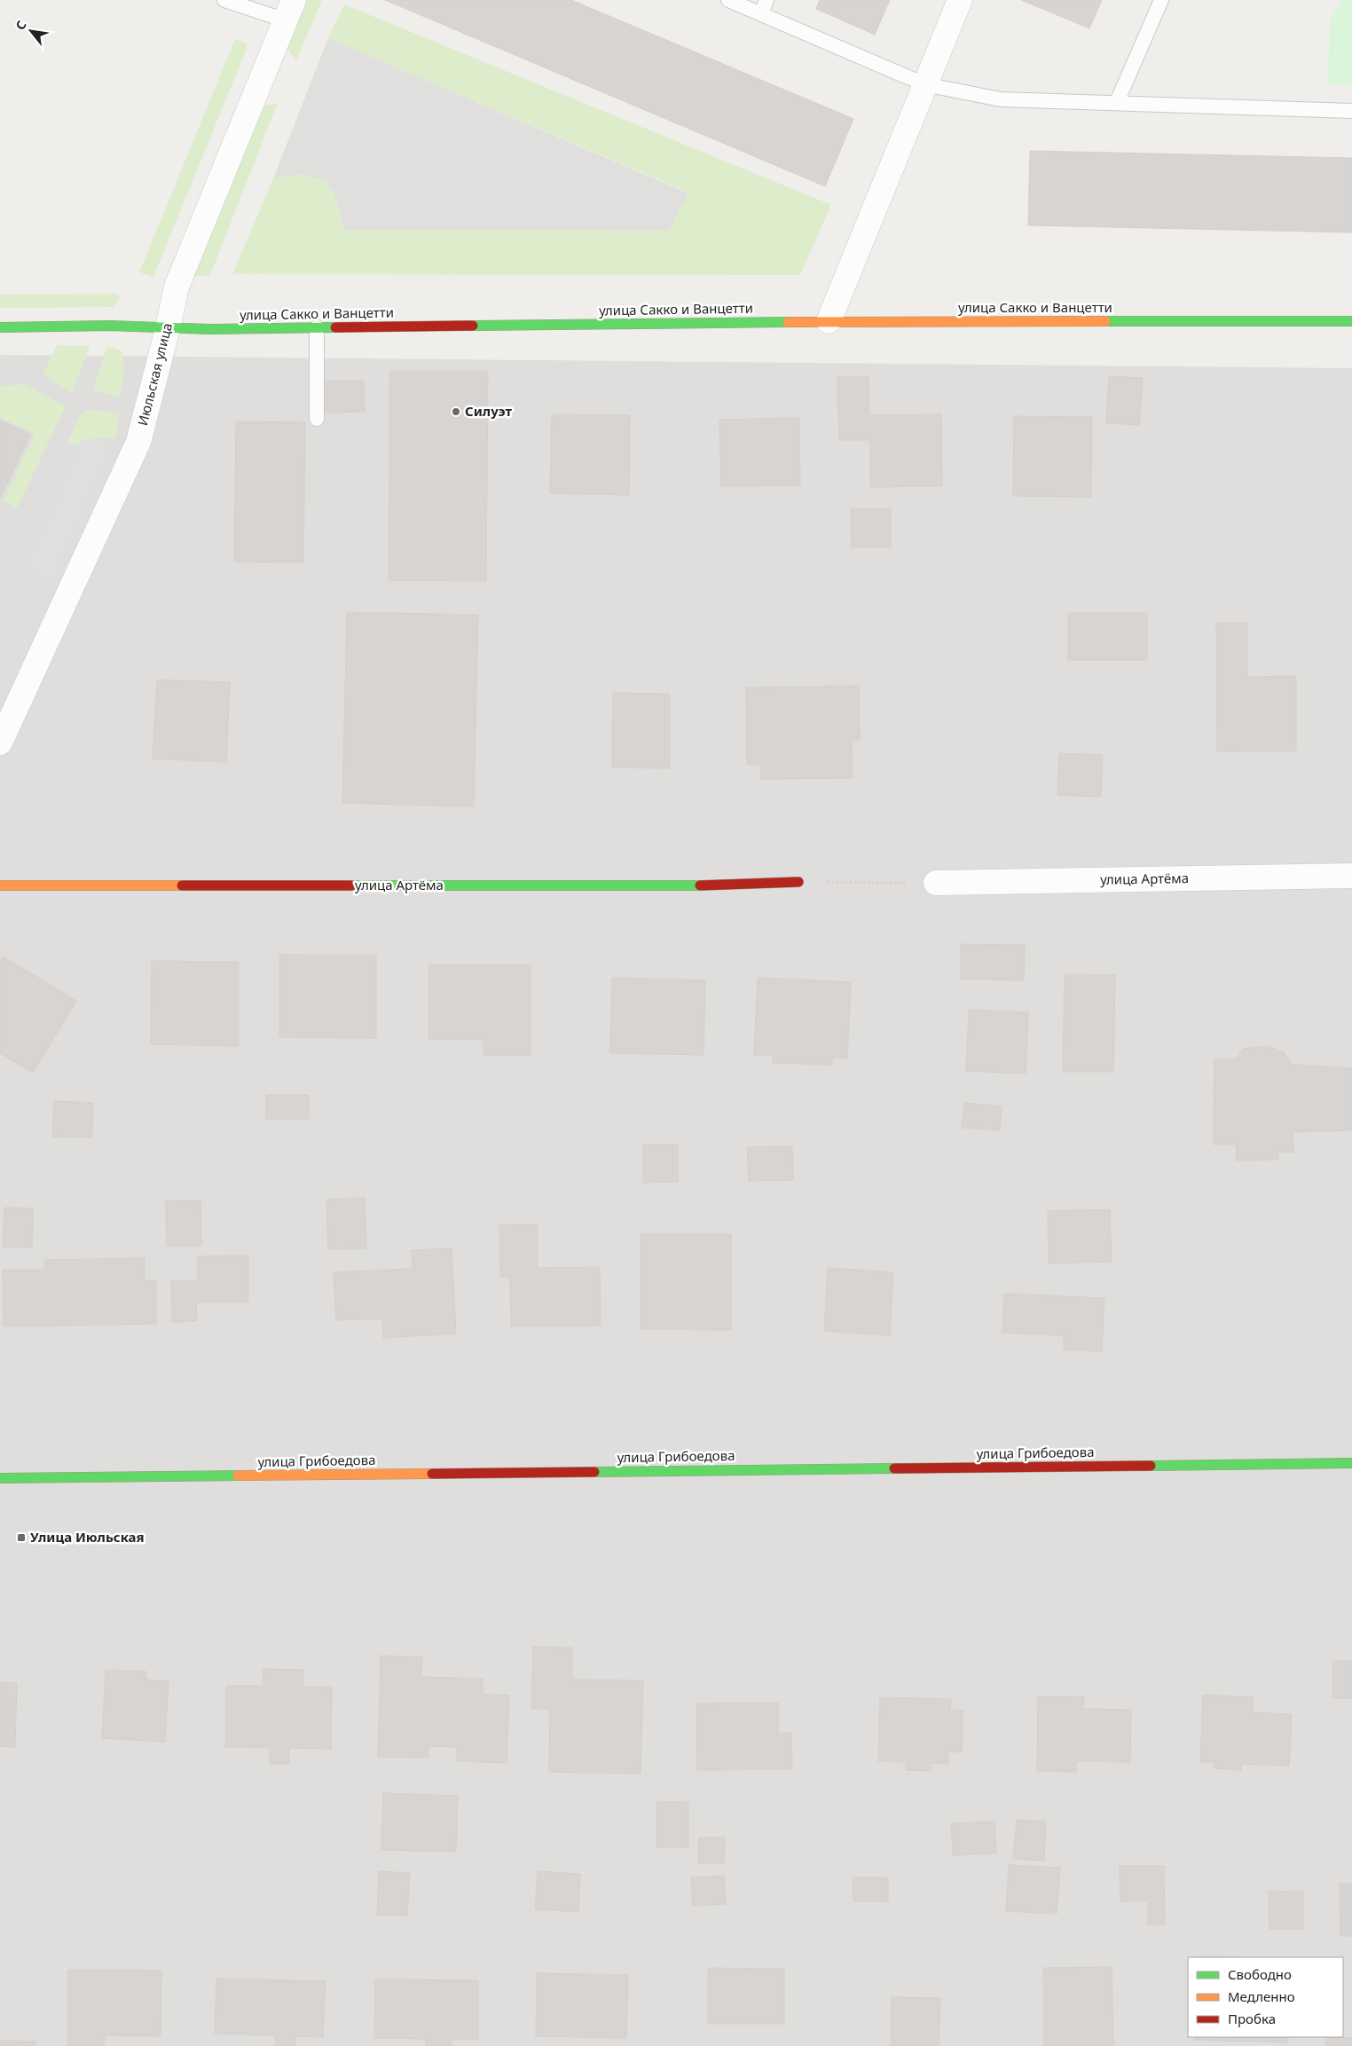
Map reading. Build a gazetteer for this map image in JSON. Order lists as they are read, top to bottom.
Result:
{
  "streets": {
    "street": [
      "улица Сакко и Ванцетти",
      "Июльская улица",
      "улица Артёма",
      "улица Грибоедова"
    ]
  },
  "crossings": [
    ["улица Сакко и Ванцетти", "Июльская улица"]
  ],
  "places": {
    "other": ["Силуэт"],
    "transit": ["Улица Июльская"]
  },
  "legend": ["Свободно", "Медленно", "Пробка"],
  "north": "top left"
}
